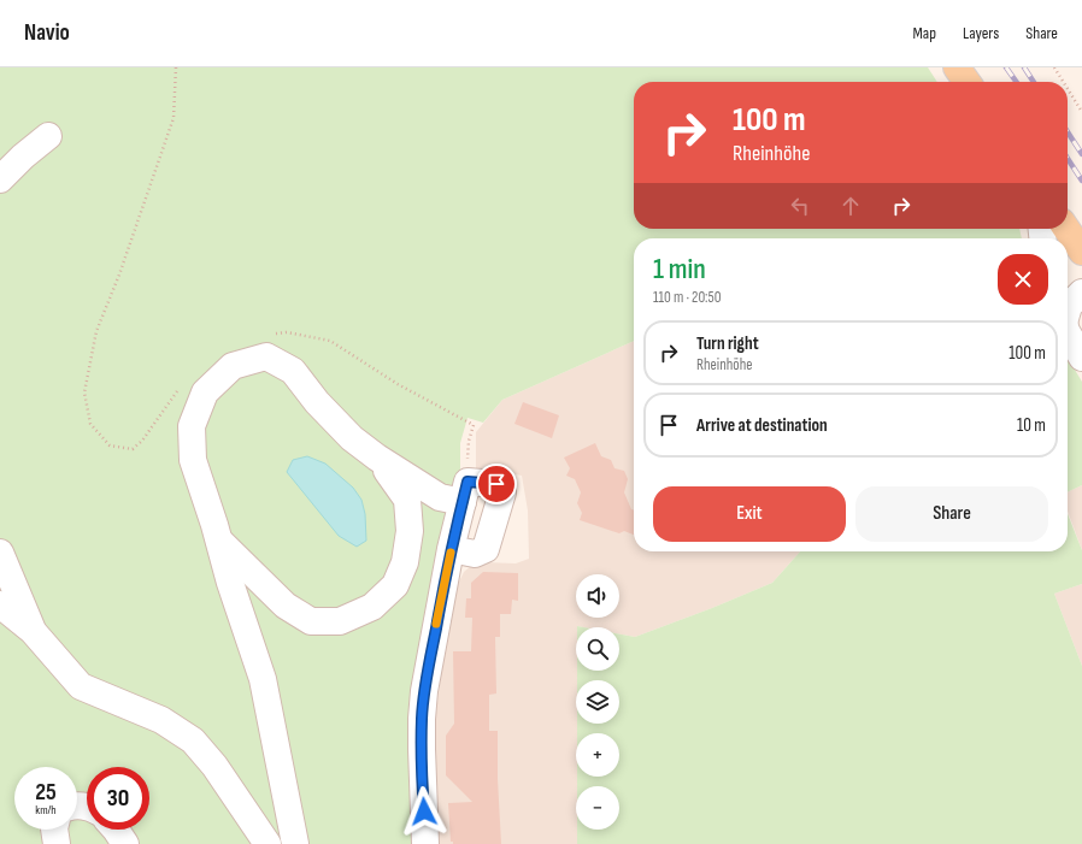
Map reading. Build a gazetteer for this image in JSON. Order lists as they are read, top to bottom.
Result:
{
  "page": {
    "header": "Navio",
    "nav": ["Map", "Layers", "Share"],
    "turn": ["100 m", "Rheinhöhe"],
    "heading": ["1 min", "110 m · 20:50"],
    "list": [
      {
        "name": "Turn right",
        "note": "Rheinhöhe",
        "value": "100 m"
      },
      {
        "name": "Arrive at destination",
        "value": "10 m"
      }
    ],
    "buttons": ["Exit", "Share"],
    "map_buttons": ["+", "−"],
    "speed": "25 km/h",
    "limit": "30"
  }
}
